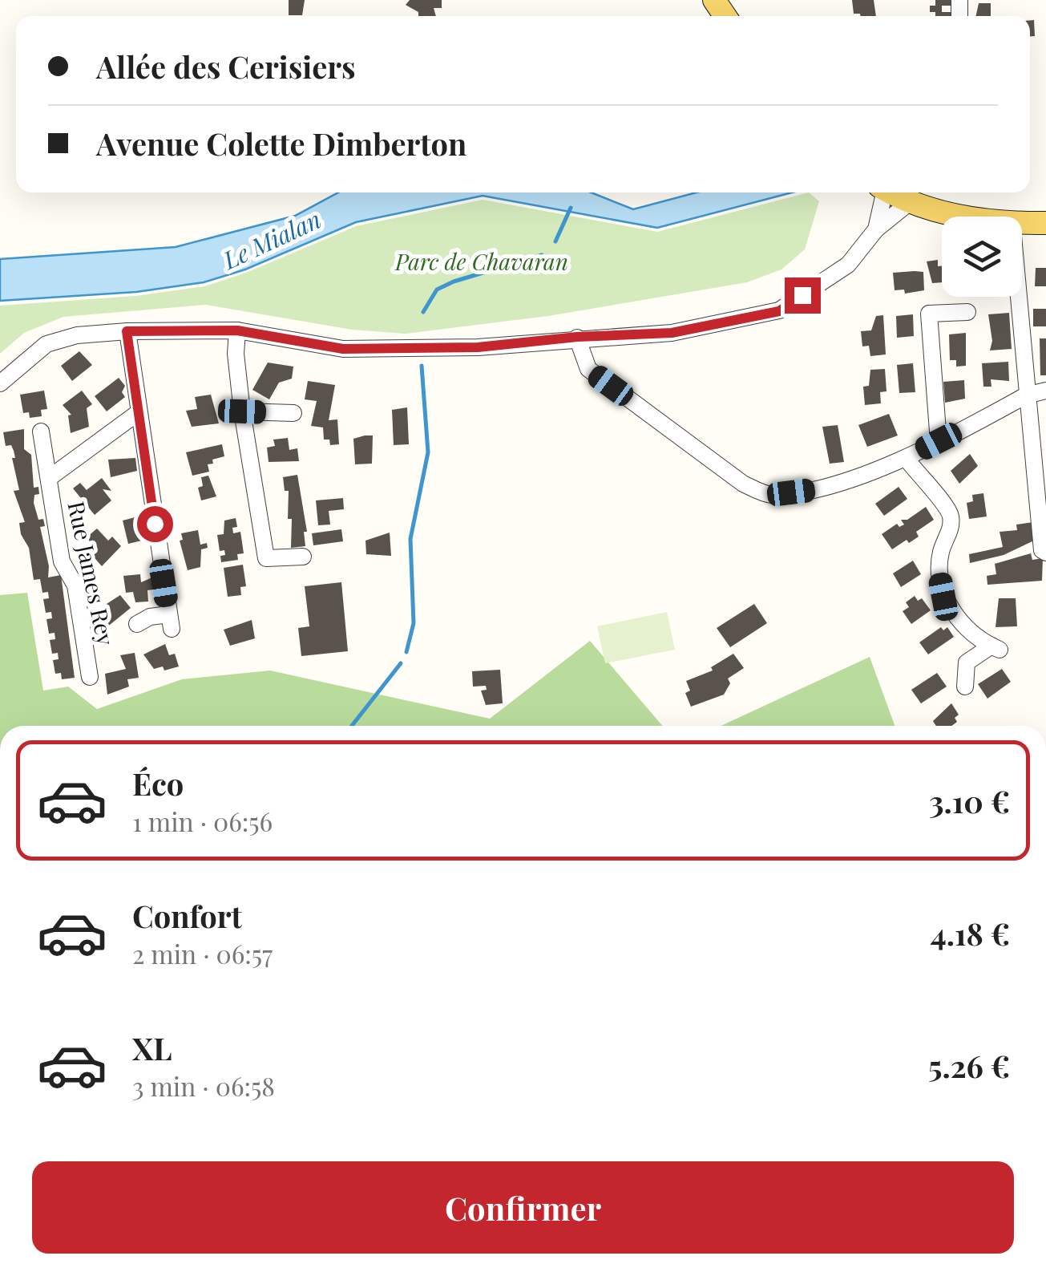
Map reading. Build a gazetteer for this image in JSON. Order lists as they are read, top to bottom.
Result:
{
  "streets": {
    "street": ["Rue James Rey"]
  },
  "water": ["Le Mialan"],
  "parks": ["Parc de Chavaran"],
  "page": {
    "banner": ["Allée des Cerisiers", "Avenue Colette Dimberton"],
    "list": [
      {
        "name": "Éco",
        "note": "1 min · 06:56",
        "value": "3.10 €"
      },
      {
        "name": "Confort",
        "note": "2 min · 06:57",
        "value": "4.18 €"
      },
      {
        "name": "XL",
        "note": "3 min · 06:58",
        "value": "5.26 €"
      }
    ],
    "buttons": "Confirmer"
  }
}
